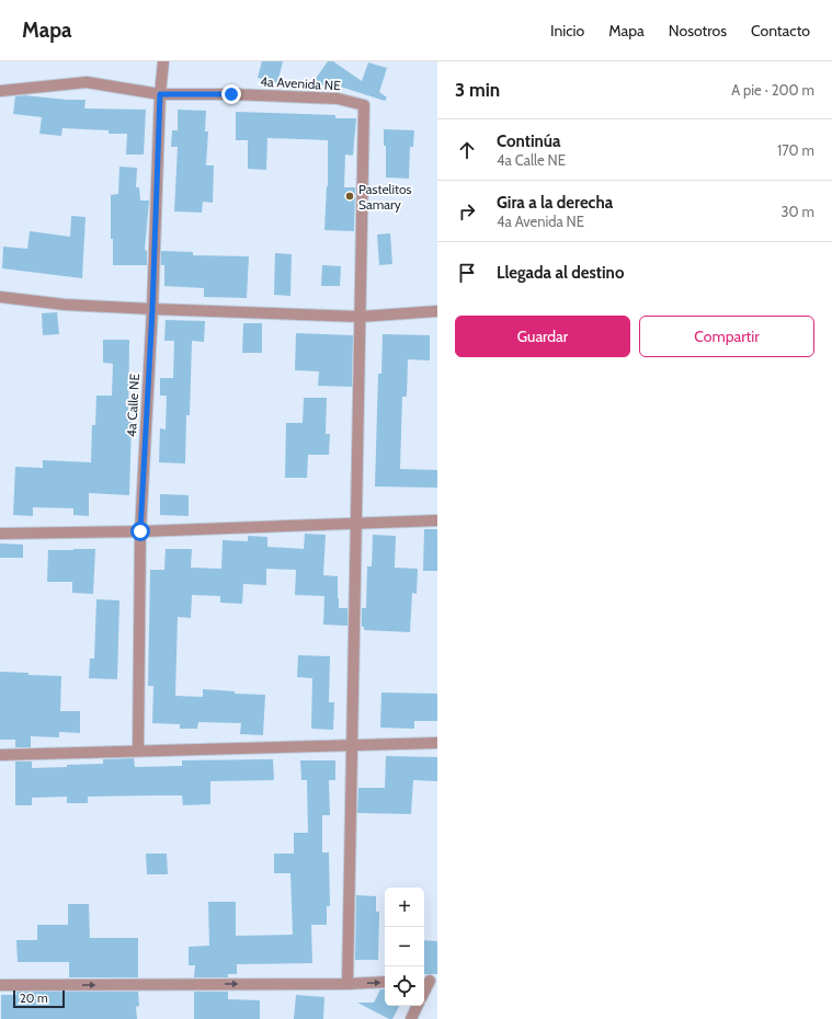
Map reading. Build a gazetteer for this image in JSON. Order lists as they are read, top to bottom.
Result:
{
  "streets": {
    "street": ["4a Avenida NE", "4a Calle NE"]
  },
  "crossings": [
    ["4a Avenida NE", "4a Calle NE"]
  ],
  "places": ["Pastelitos Samary"],
  "scale_bar": "20 m",
  "page": {
    "header": "Mapa",
    "nav": [
      "Inicio",
      "Mapa",
      "Nosotros",
      "Contacto"
    ],
    "heading": ["3 min", "A pie · 200 m"],
    "list": [
      ["Continúa", "4a Calle NE", "170 m"],
      ["Gira a la derecha", "4a Avenida NE", "30 m"],
      "Llegada al destino"
    ],
    "buttons": ["Guardar", "Compartir"],
    "map_buttons": ["+", "−"],
    "scale": "20 m"
  }
}
